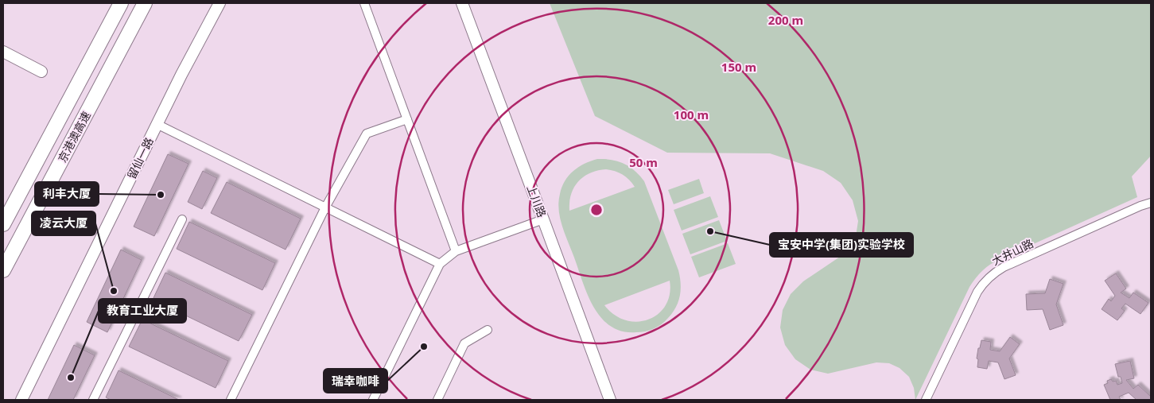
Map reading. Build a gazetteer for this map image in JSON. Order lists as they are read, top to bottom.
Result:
{
  "streets": {
    "highway": ["京港澳高速"],
    "main road": ["留仙一路", "上川路"],
    "street": ["大井山路"]
  },
  "places": [
    "利丰大厦",
    "宝安中学(集团)实验学校",
    "凌云大厦",
    "瑞幸咖啡",
    "教育工业大厦"
  ],
  "rings": [
    "200 m",
    "150 m",
    "100 m",
    "50 m"
  ]
}
